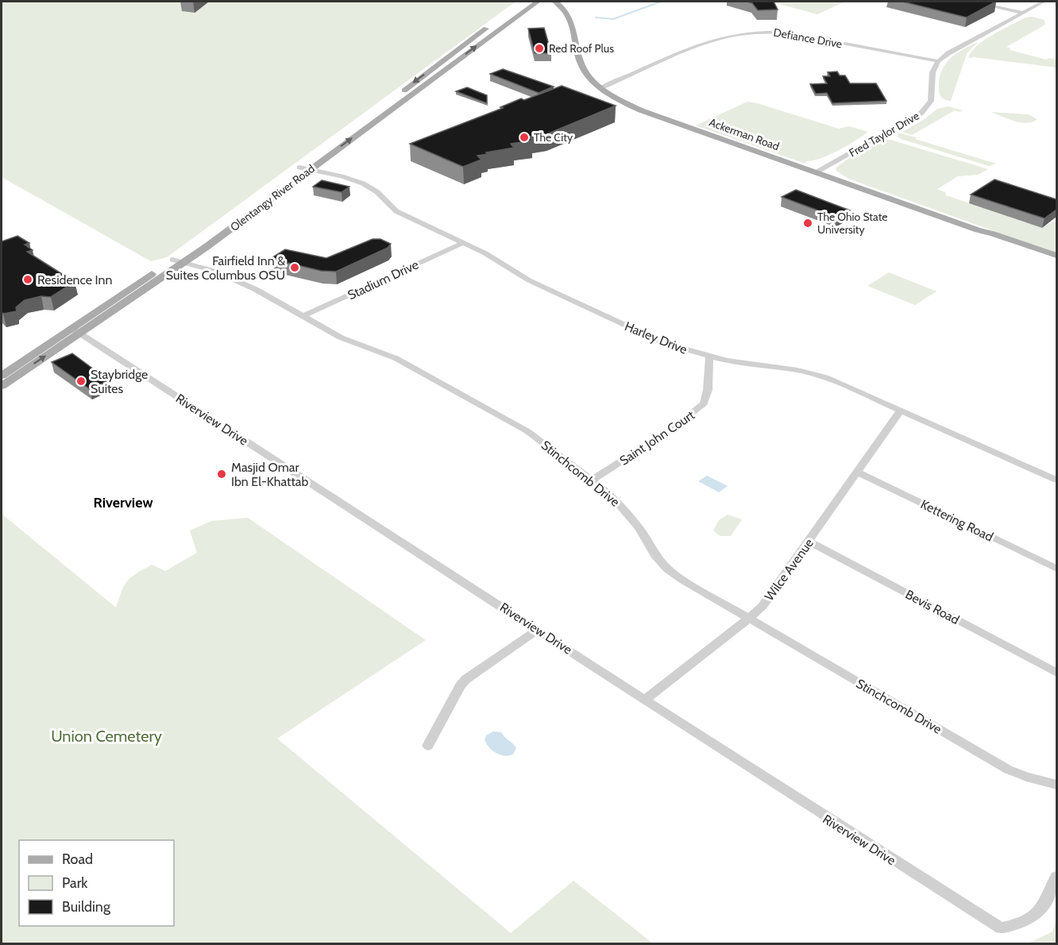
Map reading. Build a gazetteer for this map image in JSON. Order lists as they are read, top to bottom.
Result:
{
  "streets": {
    "main road": ["Ackerman Road", "Olentangy River Road"],
    "street": [
      "Defiance Drive",
      "Fred Taylor Drive",
      "Stadium Drive",
      "Harley Drive",
      "Riverview Drive",
      "Saint John Court",
      "Stinchcomb Drive",
      "Kettering Road",
      "Wilce Avenue",
      "Bevis Road"
    ]
  },
  "crossings": [
    ["Defiance Drive", "Ackerman Road"],
    ["Defiance Drive", "Fred Taylor Drive"],
    ["Ackerman Road", "Fred Taylor Drive"],
    ["Olentangy River Road", "Harley Drive"],
    ["Olentangy River Road", "Riverview Drive"],
    ["Olentangy River Road", "Stinchcomb Drive"],
    ["Stadium Drive", "Harley Drive"],
    ["Stadium Drive", "Stinchcomb Drive"],
    ["Harley Drive", "Saint John Court"],
    ["Harley Drive", "Wilce Avenue"],
    ["Riverview Drive", "Wilce Avenue"],
    ["Saint John Court", "Stinchcomb Drive"],
    ["Stinchcomb Drive", "Wilce Avenue"],
    ["Kettering Road", "Wilce Avenue"],
    ["Wilce Avenue", "Bevis Road"]
  ],
  "districts": ["Riverview"],
  "parks": ["Union Cemetery"],
  "places": [
    "Red Roof Plus",
    "The City",
    "The Ohio State University",
    "Fairfield Inn & Suites Columbus OSU",
    "Residence Inn",
    "Staybridge Suites",
    "Masjid Omar Ibn El-Khattab"
  ],
  "legend": ["Road", "Park", "Building"]
}
